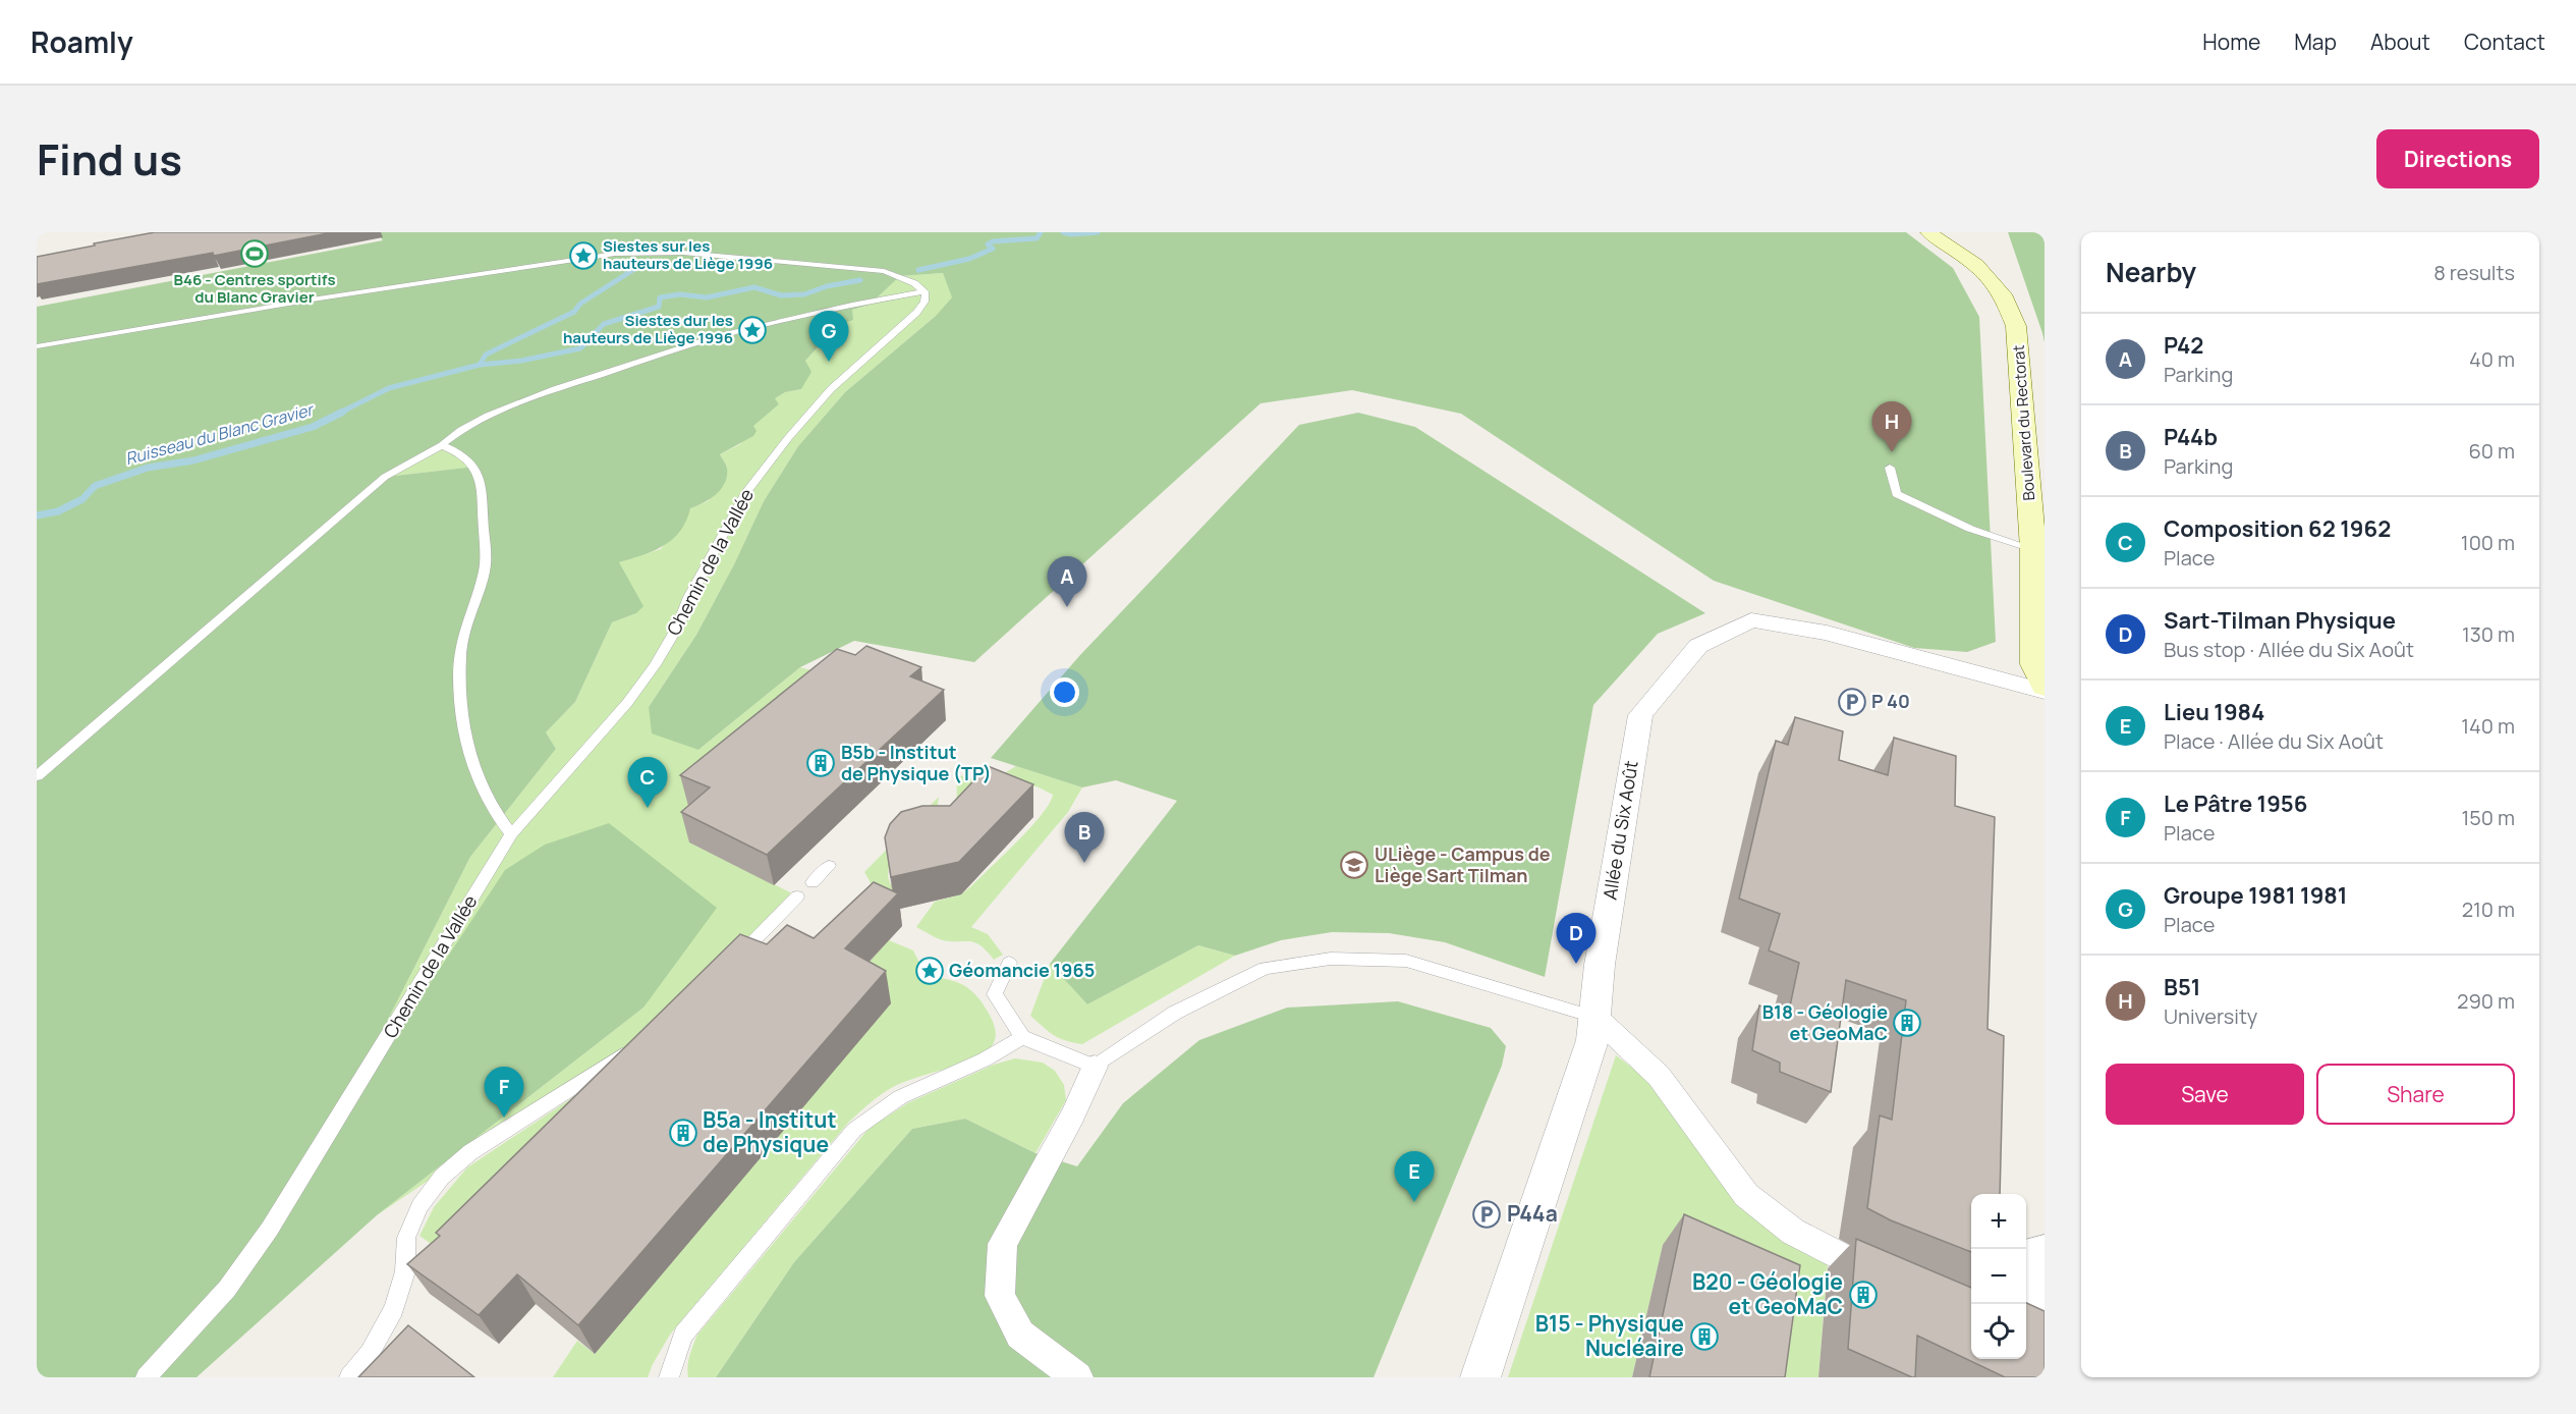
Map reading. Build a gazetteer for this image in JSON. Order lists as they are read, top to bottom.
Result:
{
  "streets": {
    "main road": ["Boulevard du Rectorat"],
    "street": ["Allée du Six Août"],
    "lane": ["Chemin de la Vallée"]
  },
  "water": ["Ruisseau du Blanc Gravier"],
  "places": {
    "sports": ["B46 - Centres sportifs du Blanc Gravier"],
    "place": ["Siestes sur les hauteurs de Liège 1996", "Siestes dur les hauteurs de Liège 1996", "Géomancie 1965"],
    "parking": ["P 40", "P44a"],
    "building": [
      "B5b - Institut de Physique (TP)",
      "B18 - Géologie et GeoMaC",
      "B5a - Institut de Physique",
      "B20 - Géologie et GeoMaC",
      "B15 - Physique Nucléaire"
    ],
    "school or university": ["ULiège - Campus de Liège Sart Tilman"]
  },
  "page": {
    "header": "Roamly",
    "nav": [
      "Home",
      "Map",
      "About",
      "Contact"
    ],
    "title": "Find us",
    "buttons": [
      "Directions",
      ["Save", "Share"]
    ],
    "heading": ["Nearby", "8 results"],
    "pins": [
      "G",
      "H",
      "A",
      "C",
      "B",
      "D",
      "F",
      "E"
    ],
    "list": [
      {
        "mark": "A",
        "name": "P42",
        "note": "Parking",
        "value": "40 m"
      },
      {
        "mark": "B",
        "name": "P44b",
        "note": "Parking",
        "value": "60 m"
      },
      {
        "mark": "C",
        "name": "Composition 62 1962",
        "note": "Place",
        "value": "100 m"
      },
      {
        "mark": "D",
        "name": "Sart-Tilman Physique",
        "note": "Bus stop · Allée du Six Août",
        "value": "130 m"
      },
      {
        "mark": "E",
        "name": "Lieu 1984",
        "note": "Place · Allée du Six Août",
        "value": "140 m"
      },
      {
        "mark": "F",
        "name": "Le Pâtre 1956",
        "note": "Place",
        "value": "150 m"
      },
      {
        "mark": "G",
        "name": "Groupe 1981 1981",
        "note": "Place",
        "value": "210 m"
      },
      {
        "mark": "H",
        "name": "B51",
        "note": "University",
        "value": "290 m"
      }
    ],
    "map_buttons": ["+", "−"]
  }
}
